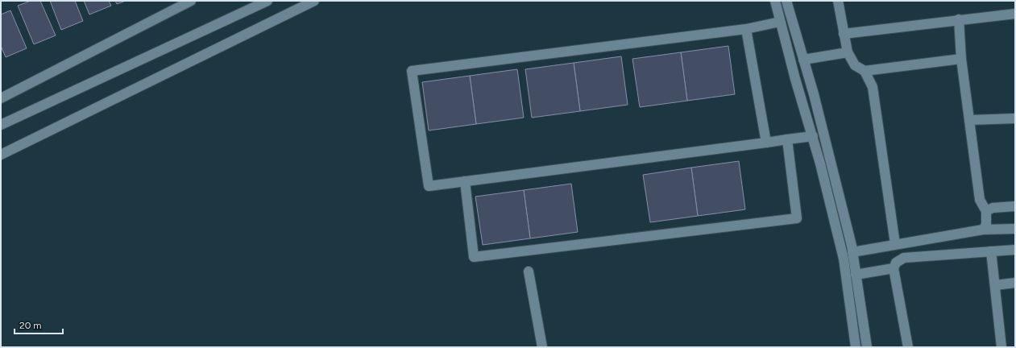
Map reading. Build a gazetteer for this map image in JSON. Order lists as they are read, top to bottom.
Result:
{
  "scale_bar": "20 m"
}
